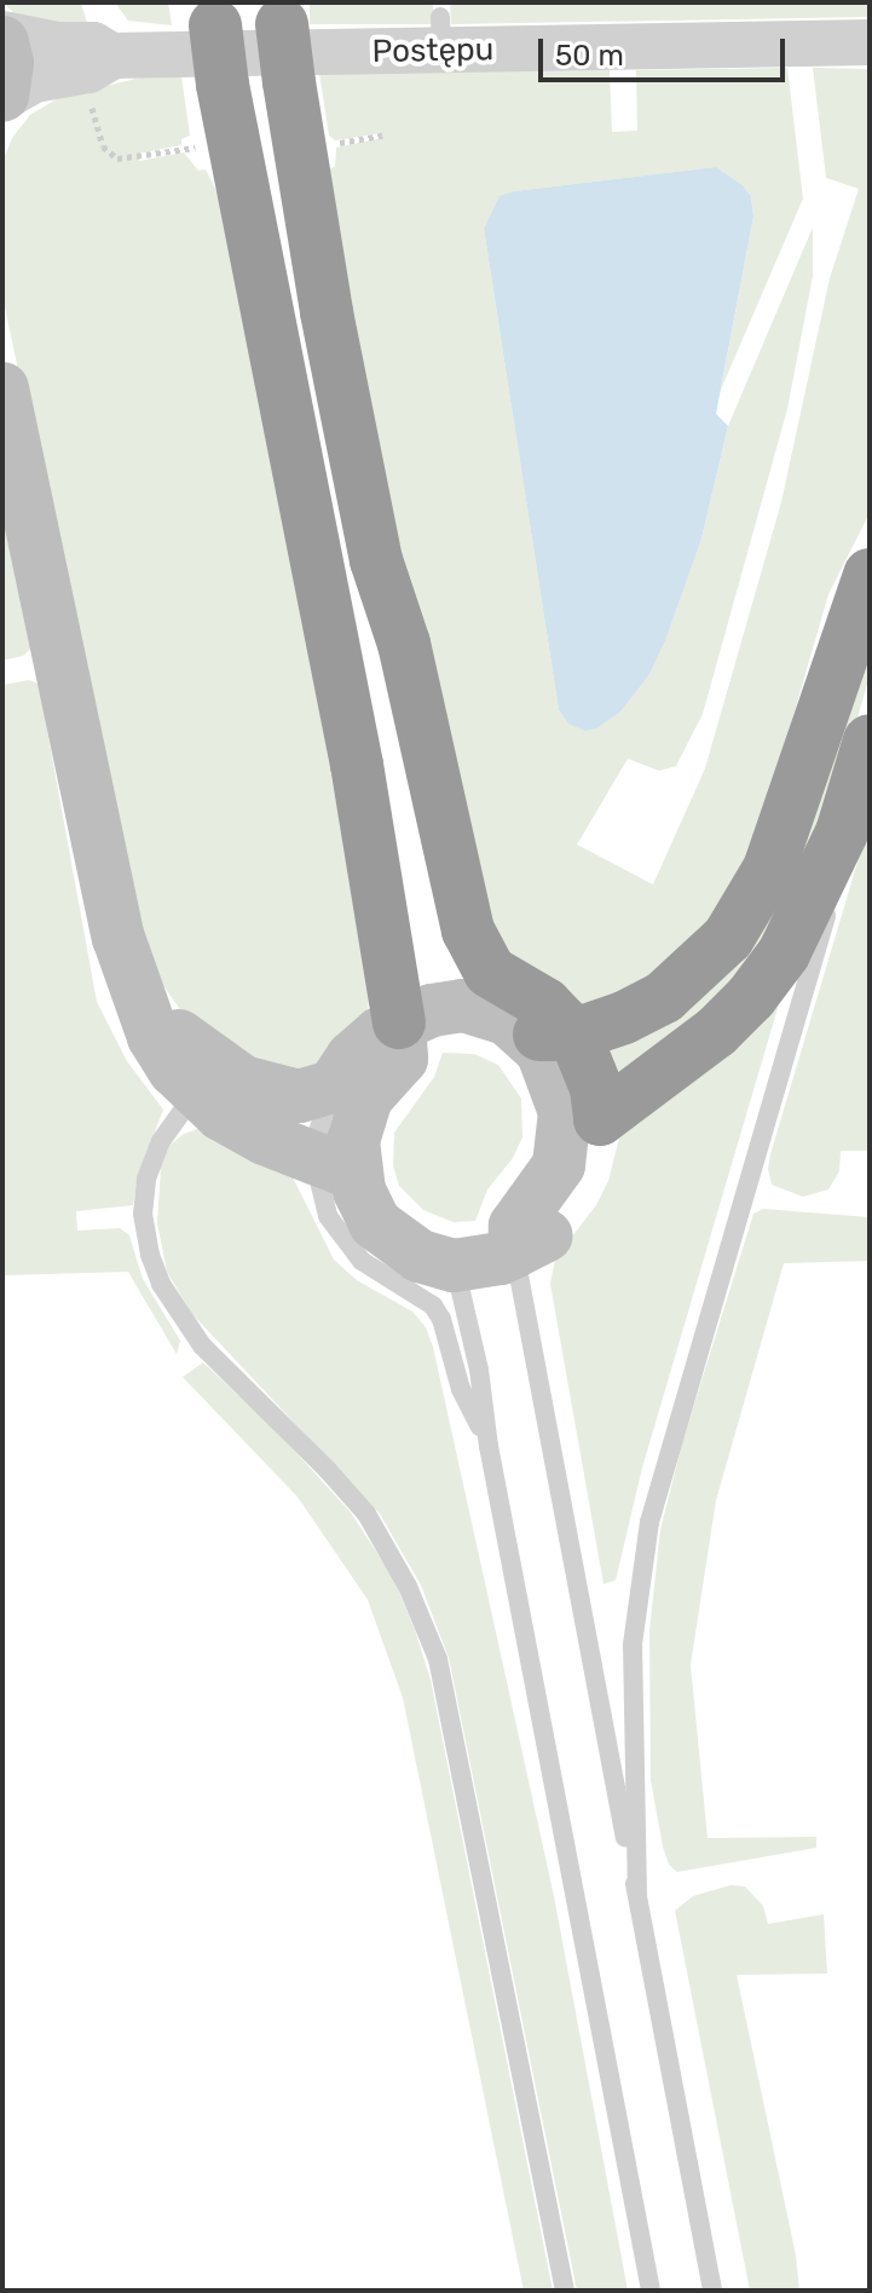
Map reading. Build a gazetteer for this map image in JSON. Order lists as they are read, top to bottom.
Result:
{
  "streets": {
    "street": ["Postępu"]
  },
  "scale_bar": "50 m"
}
